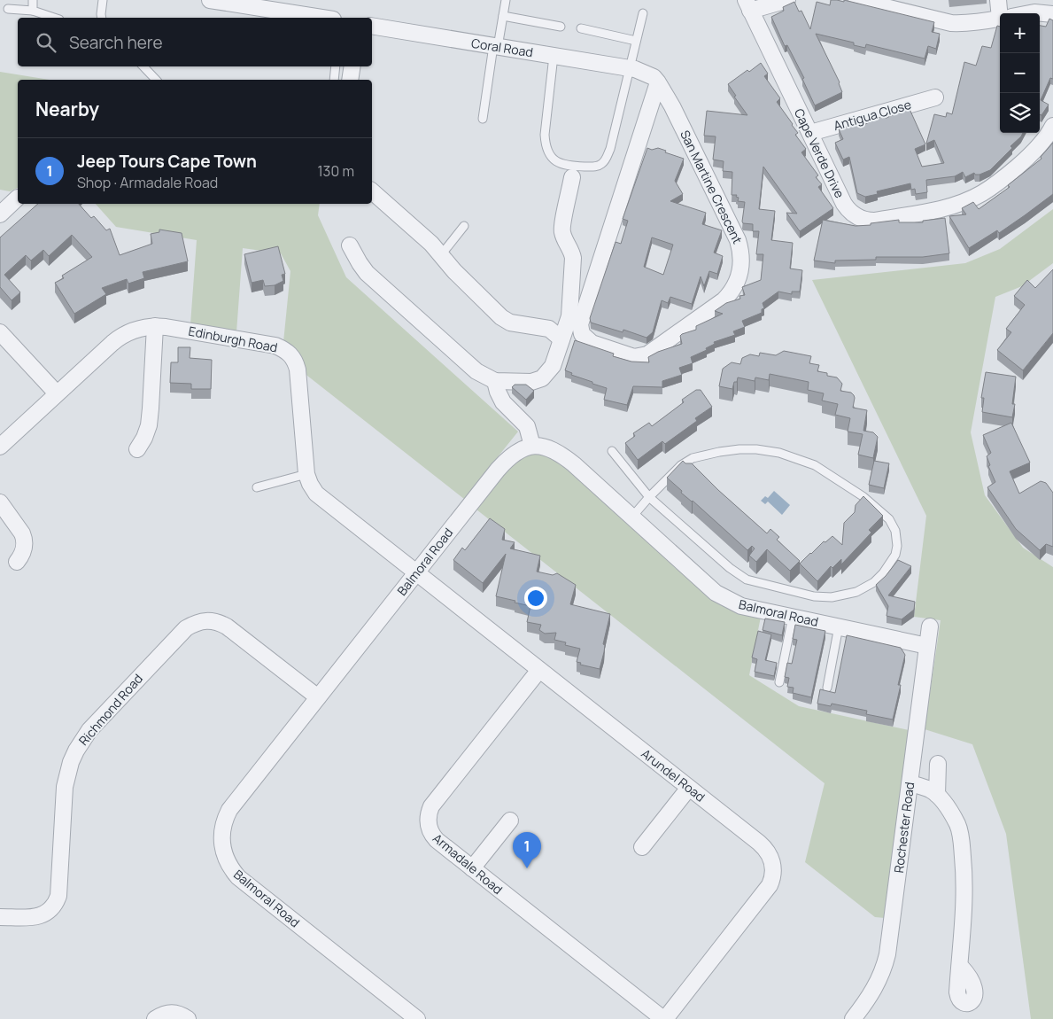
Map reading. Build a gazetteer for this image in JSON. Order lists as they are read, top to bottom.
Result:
{
  "streets": {
    "street": [
      "Coral Road",
      "Antigua Close",
      "Cape Verde Drive",
      "San Martine Crescent",
      "Edinburgh Road",
      "Balmoral Road",
      "Richmond Road",
      "Arundel Road",
      "Rochester Road",
      "Armadale Road"
    ]
  },
  "crossings": [
    ["Coral Road", "San Martine Crescent"],
    ["Antigua Close", "Cape Verde Drive"],
    ["Edinburgh Road", "Balmoral Road"],
    ["Edinburgh Road", "Arundel Road"],
    ["Balmoral Road", "Richmond Road"],
    ["Balmoral Road", "Arundel Road"],
    ["Balmoral Road", "Rochester Road"],
    ["Arundel Road", "Armadale Road"]
  ],
  "page": {
    "map_buttons": ["+", "−"],
    "search": "Search here",
    "heading": "Nearby",
    "list": [
      {
        "mark": "1",
        "name": "Jeep Tours Cape Town",
        "note": "Shop · Armadale Road",
        "value": "130 m"
      }
    ],
    "pins": "1"
  }
}
